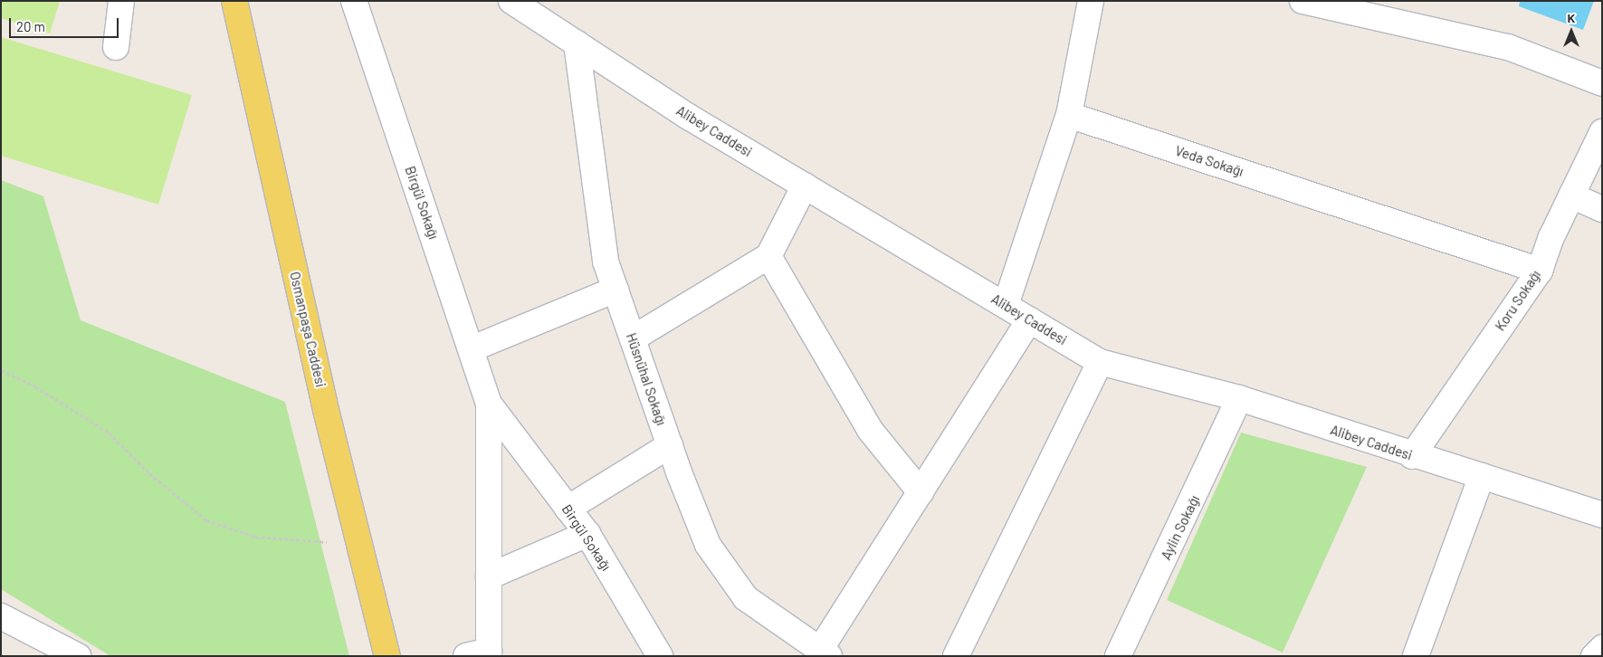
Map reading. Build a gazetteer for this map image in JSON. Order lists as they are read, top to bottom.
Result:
{
  "streets": {
    "main road": ["Osmanpaşa Caddesi"],
    "street": [
      "Alibey Caddesi",
      "Veda Sokağı",
      "Birgül Sokağı",
      "Koru Sokağı",
      "Hüsnühal Sokağı",
      "Aylin Sokağı"
    ]
  },
  "crossings": [
    ["Alibey Caddesi", "Koru Sokağı"],
    ["Alibey Caddesi", "Hüsnühal Sokağı"],
    ["Alibey Caddesi", "Aylin Sokağı"],
    ["Veda Sokağı", "Koru Sokağı"]
  ],
  "scale_bar": "20 m",
  "north": "top"
}
